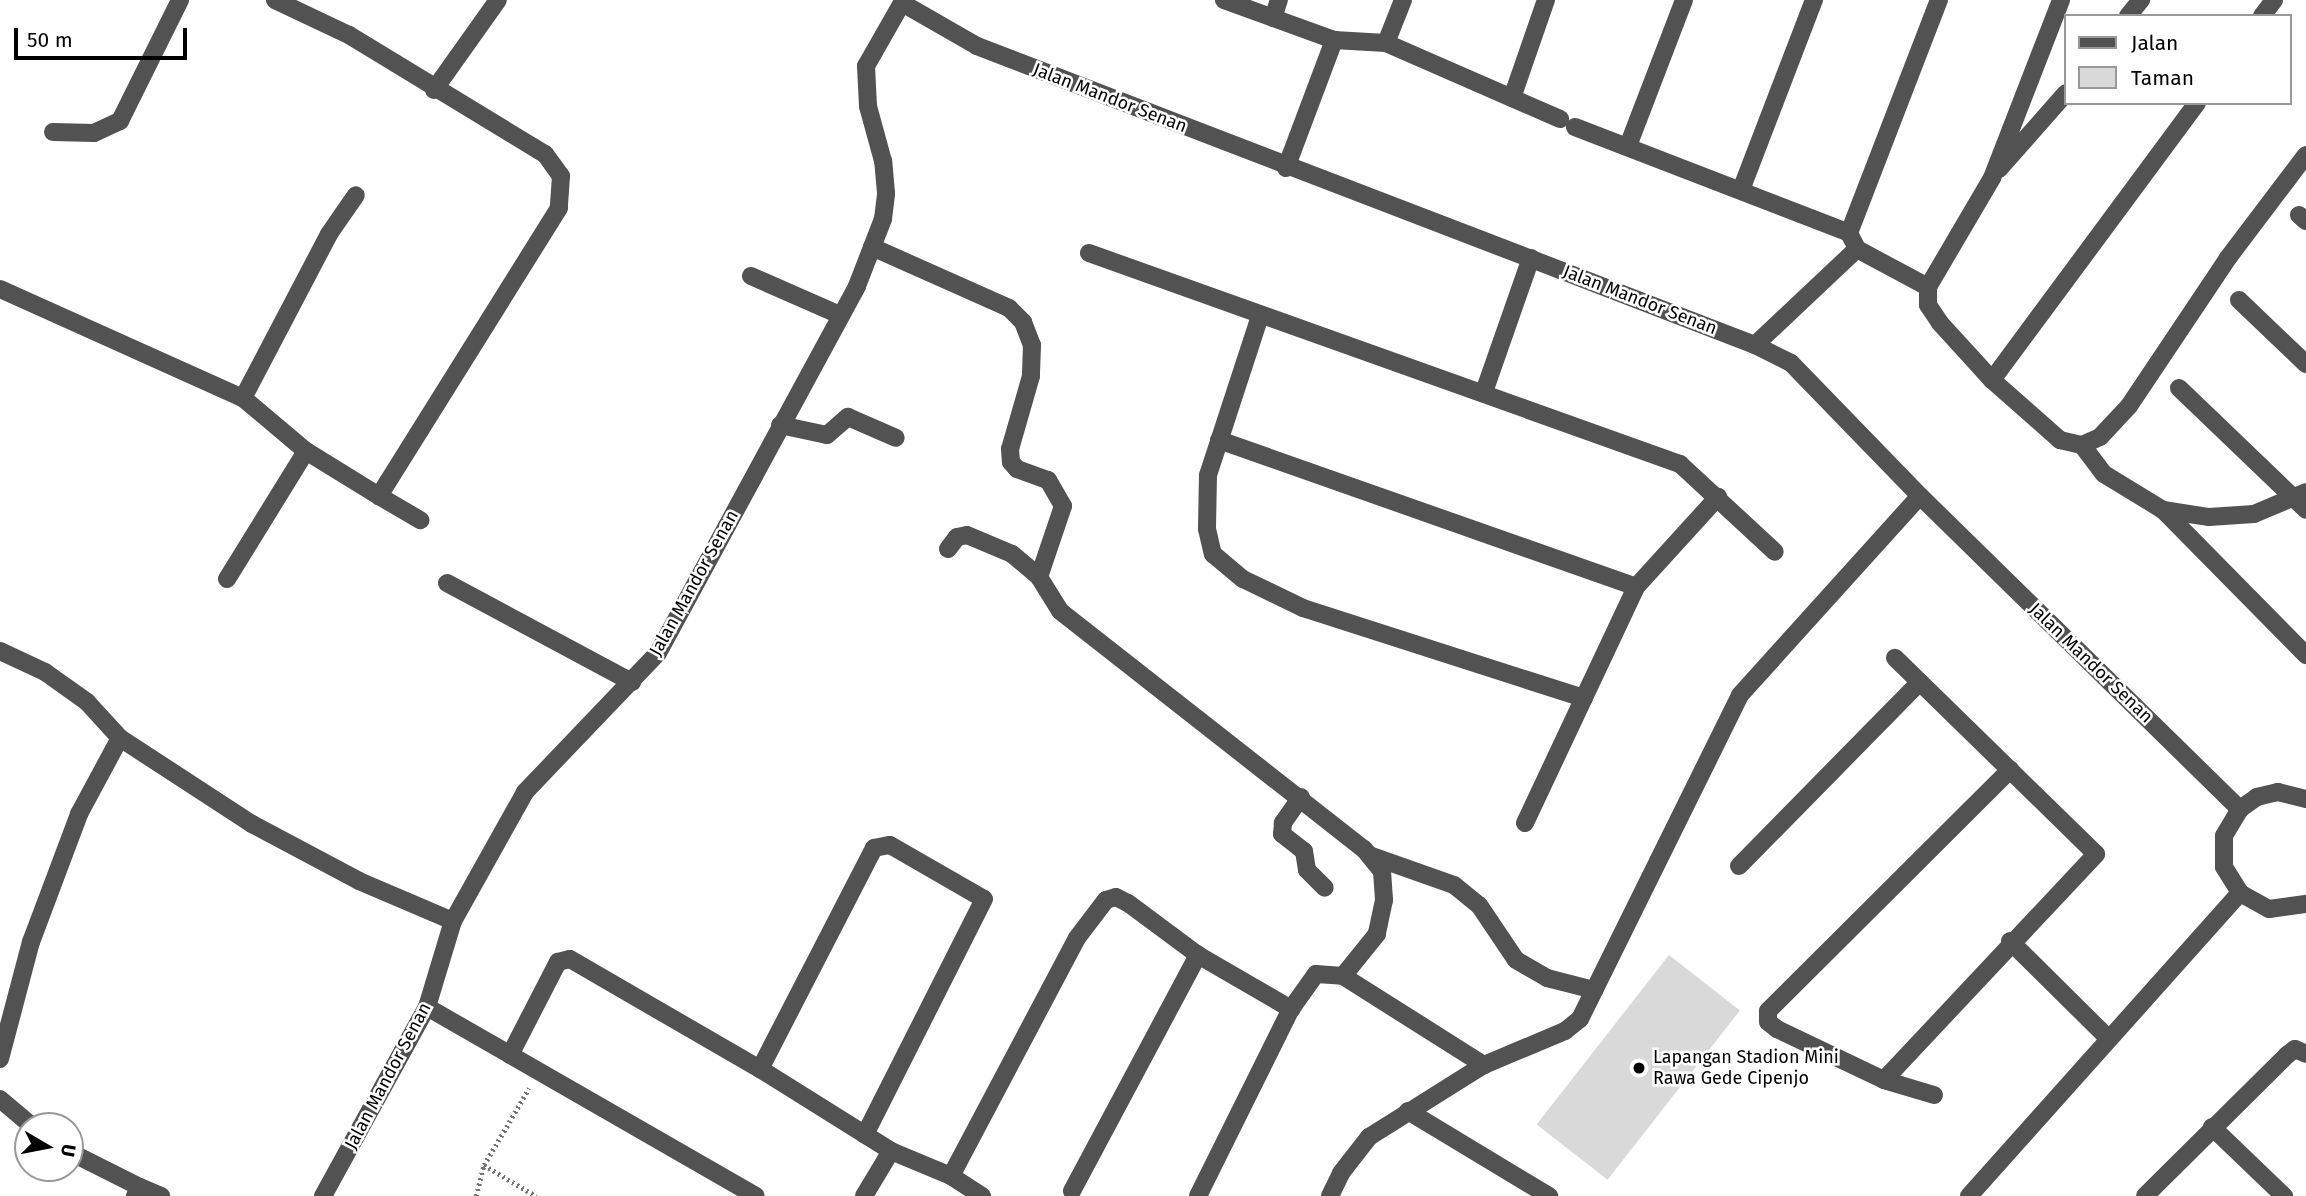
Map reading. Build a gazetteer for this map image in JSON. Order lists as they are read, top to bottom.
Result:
{
  "streets": {
    "street": ["Jalan Mandor Senan"]
  },
  "places": ["Lapangan Stadion Mini Rawa Gede Cipenjo"],
  "legend": ["Jalan", "Taman"],
  "scale_bar": "50 m",
  "north": "right"
}
